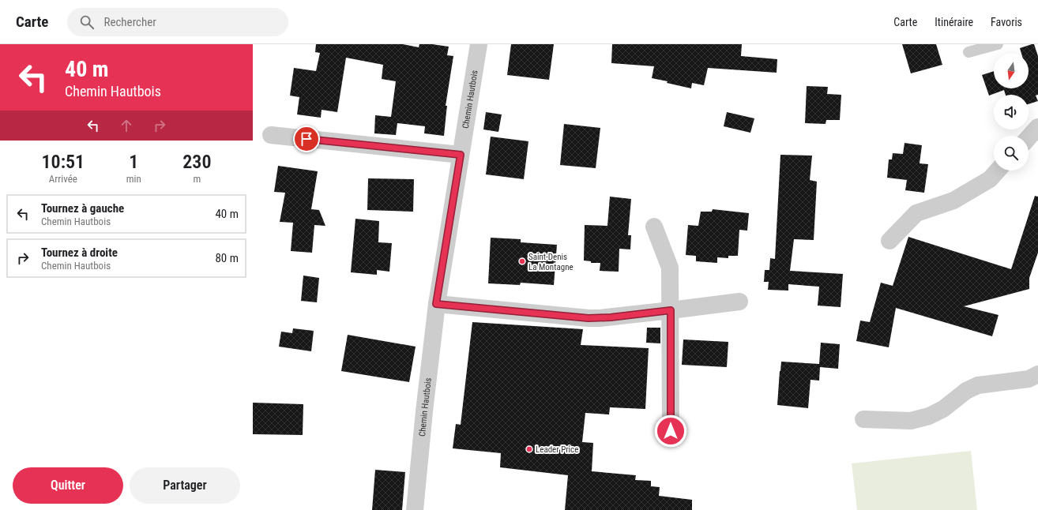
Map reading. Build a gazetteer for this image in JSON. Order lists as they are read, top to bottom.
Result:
{
  "streets": {
    "street": ["Chemin Hautbois"]
  },
  "places": ["Saint-Denis La Montagne", "Leader Price"],
  "north": "bottom",
  "page": {
    "header": "Carte",
    "search": "Rechercher",
    "nav": ["Carte", "Itinéraire", "Favoris"],
    "turn": ["40 m", "Chemin Hautbois"],
    "eta": [
      "10:51",
      "Arrivée",
      "1",
      "min",
      "230",
      "m"
    ],
    "list": [
      {
        "name": "Tournez à gauche",
        "note": "Chemin Hautbois",
        "value": "40 m"
      },
      {
        "name": "Tournez à droite",
        "note": "Chemin Hautbois",
        "value": "80 m"
      }
    ],
    "buttons": ["Quitter", "Partager"]
  }
}
